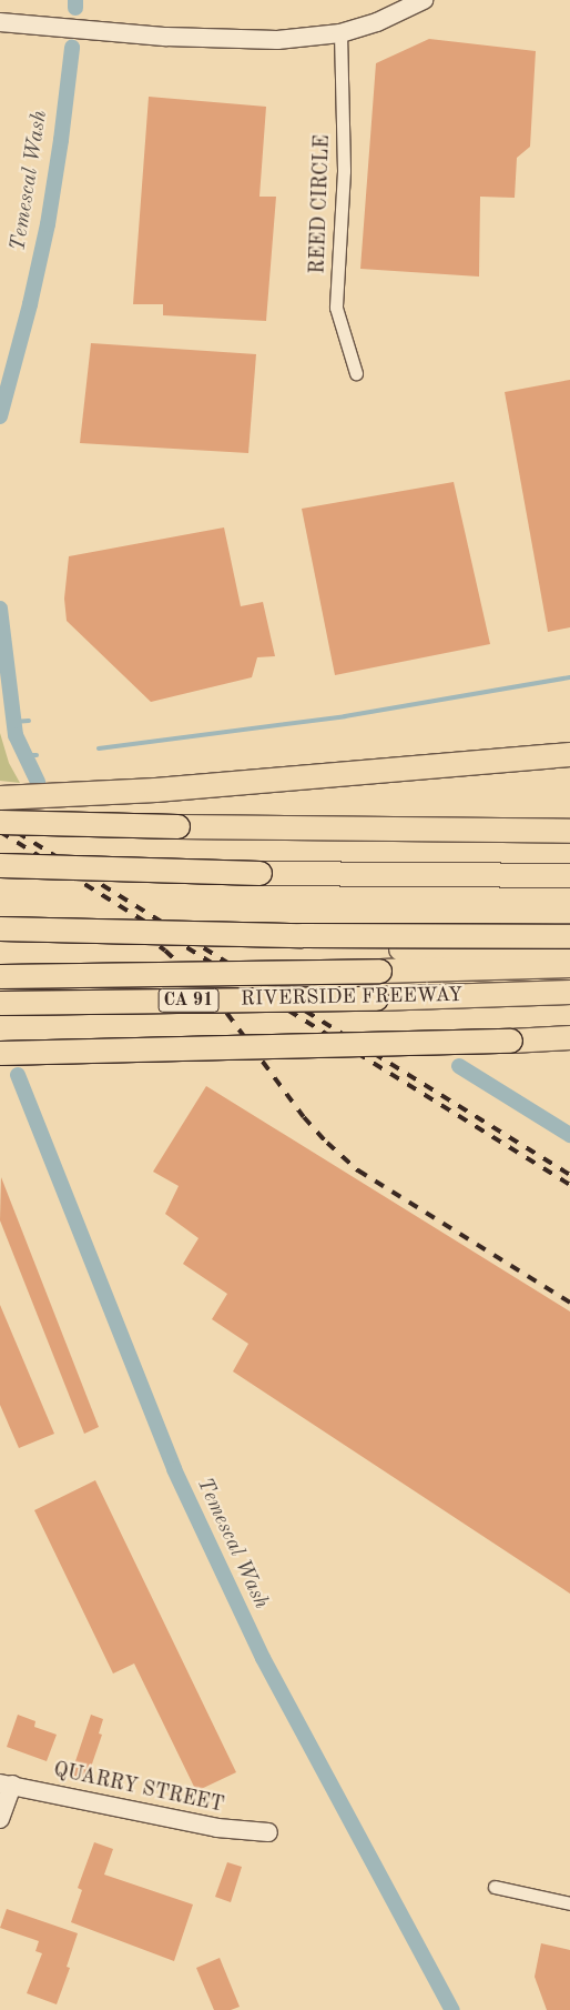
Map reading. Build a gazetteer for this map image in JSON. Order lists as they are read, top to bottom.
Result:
{
  "streets": {
    "highway": ["RIVERSIDE FREEWAY", "CA 91"],
    "street": ["REED CIRCLE", "QUARRY STREET"]
  },
  "water": ["Temescal Wash"]
}
